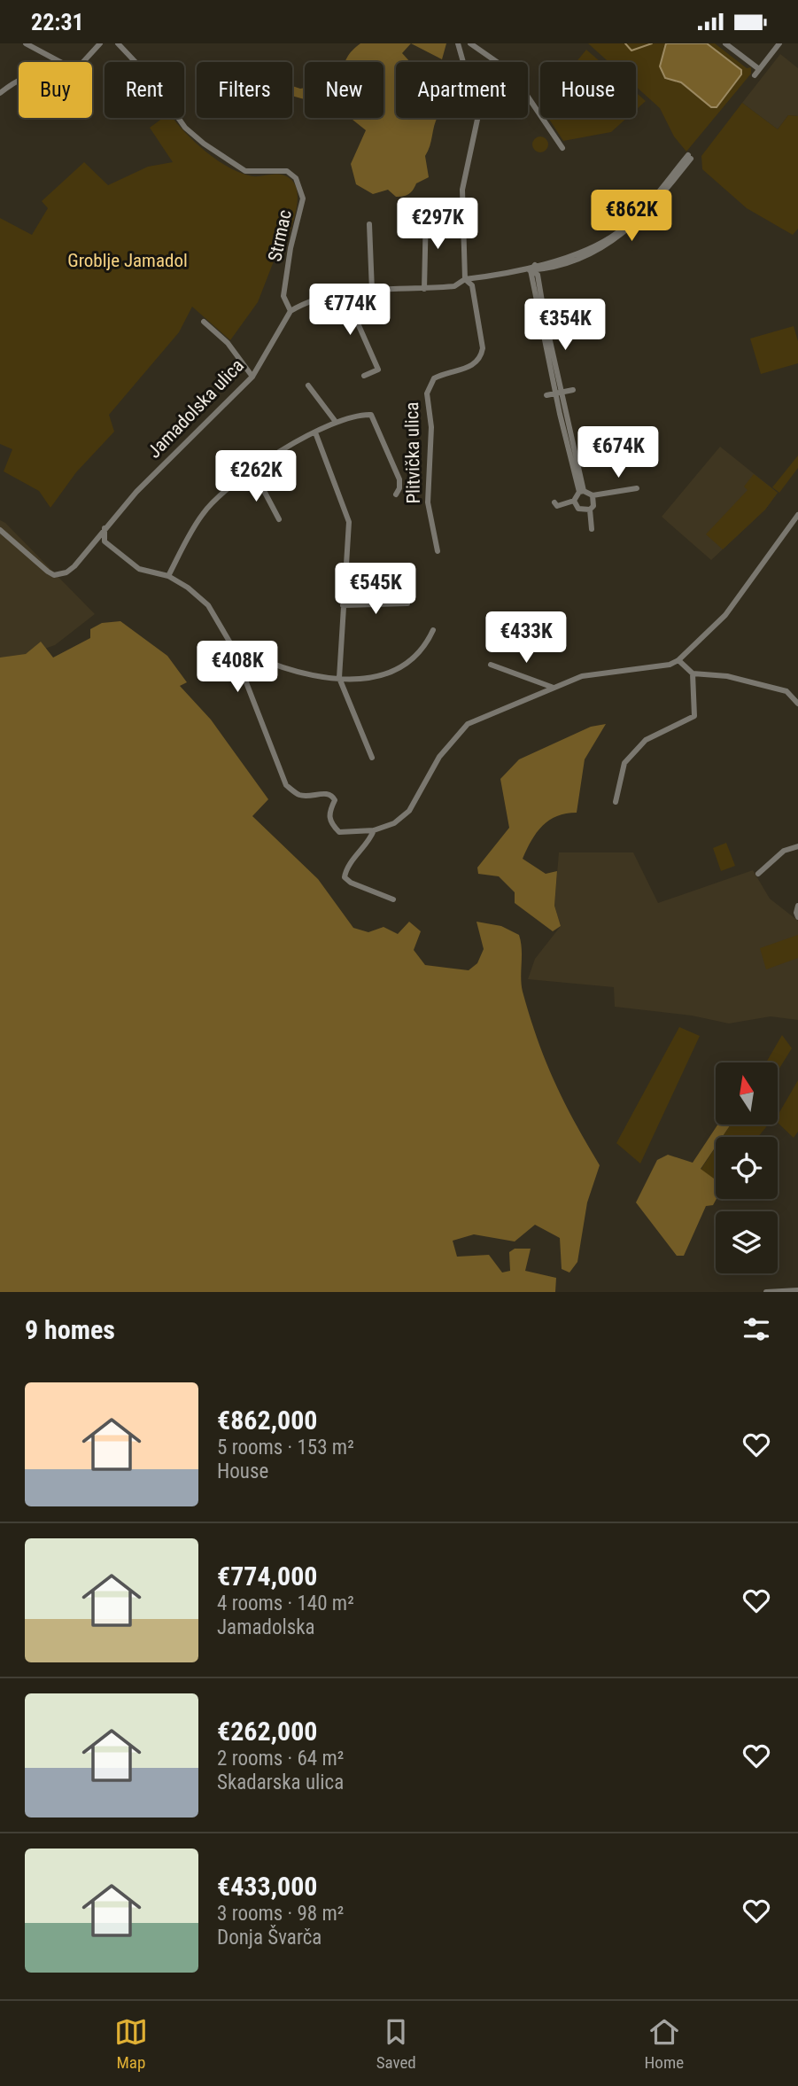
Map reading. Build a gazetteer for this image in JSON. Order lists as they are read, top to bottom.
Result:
{
  "streets": {
    "street": ["Strmac", "Jamadolska ulica", "Plitvička ulica"]
  },
  "crossings": [
    ["Strmac", "Jamadolska ulica"]
  ],
  "parks": ["Groblje Jamadol"],
  "north": "top",
  "page": {
    "status": "22:31",
    "chip": [
      "Buy",
      "Rent",
      "Filters",
      "New",
      "Apartment",
      "House"
    ],
    "price": [
      "€862K",
      "€297K",
      "€774K",
      "€354K",
      "€674K",
      "€262K",
      "€545K",
      "€433K",
      "€408K"
    ],
    "heading": "9 homes",
    "list": [
      {
        "name": "€862,000",
        "note": "5 rooms · 153 m² · House"
      },
      {
        "name": "€774,000",
        "note": "4 rooms · 140 m² · Jamadolska"
      },
      {
        "name": "€262,000",
        "note": "2 rooms · 64 m² · Skadarska ulica"
      },
      {
        "name": "€433,000",
        "note": "3 rooms · 98 m² · Donja Švarča"
      }
    ],
    "tabs": ["Map", "Saved", "Home"]
  }
}
